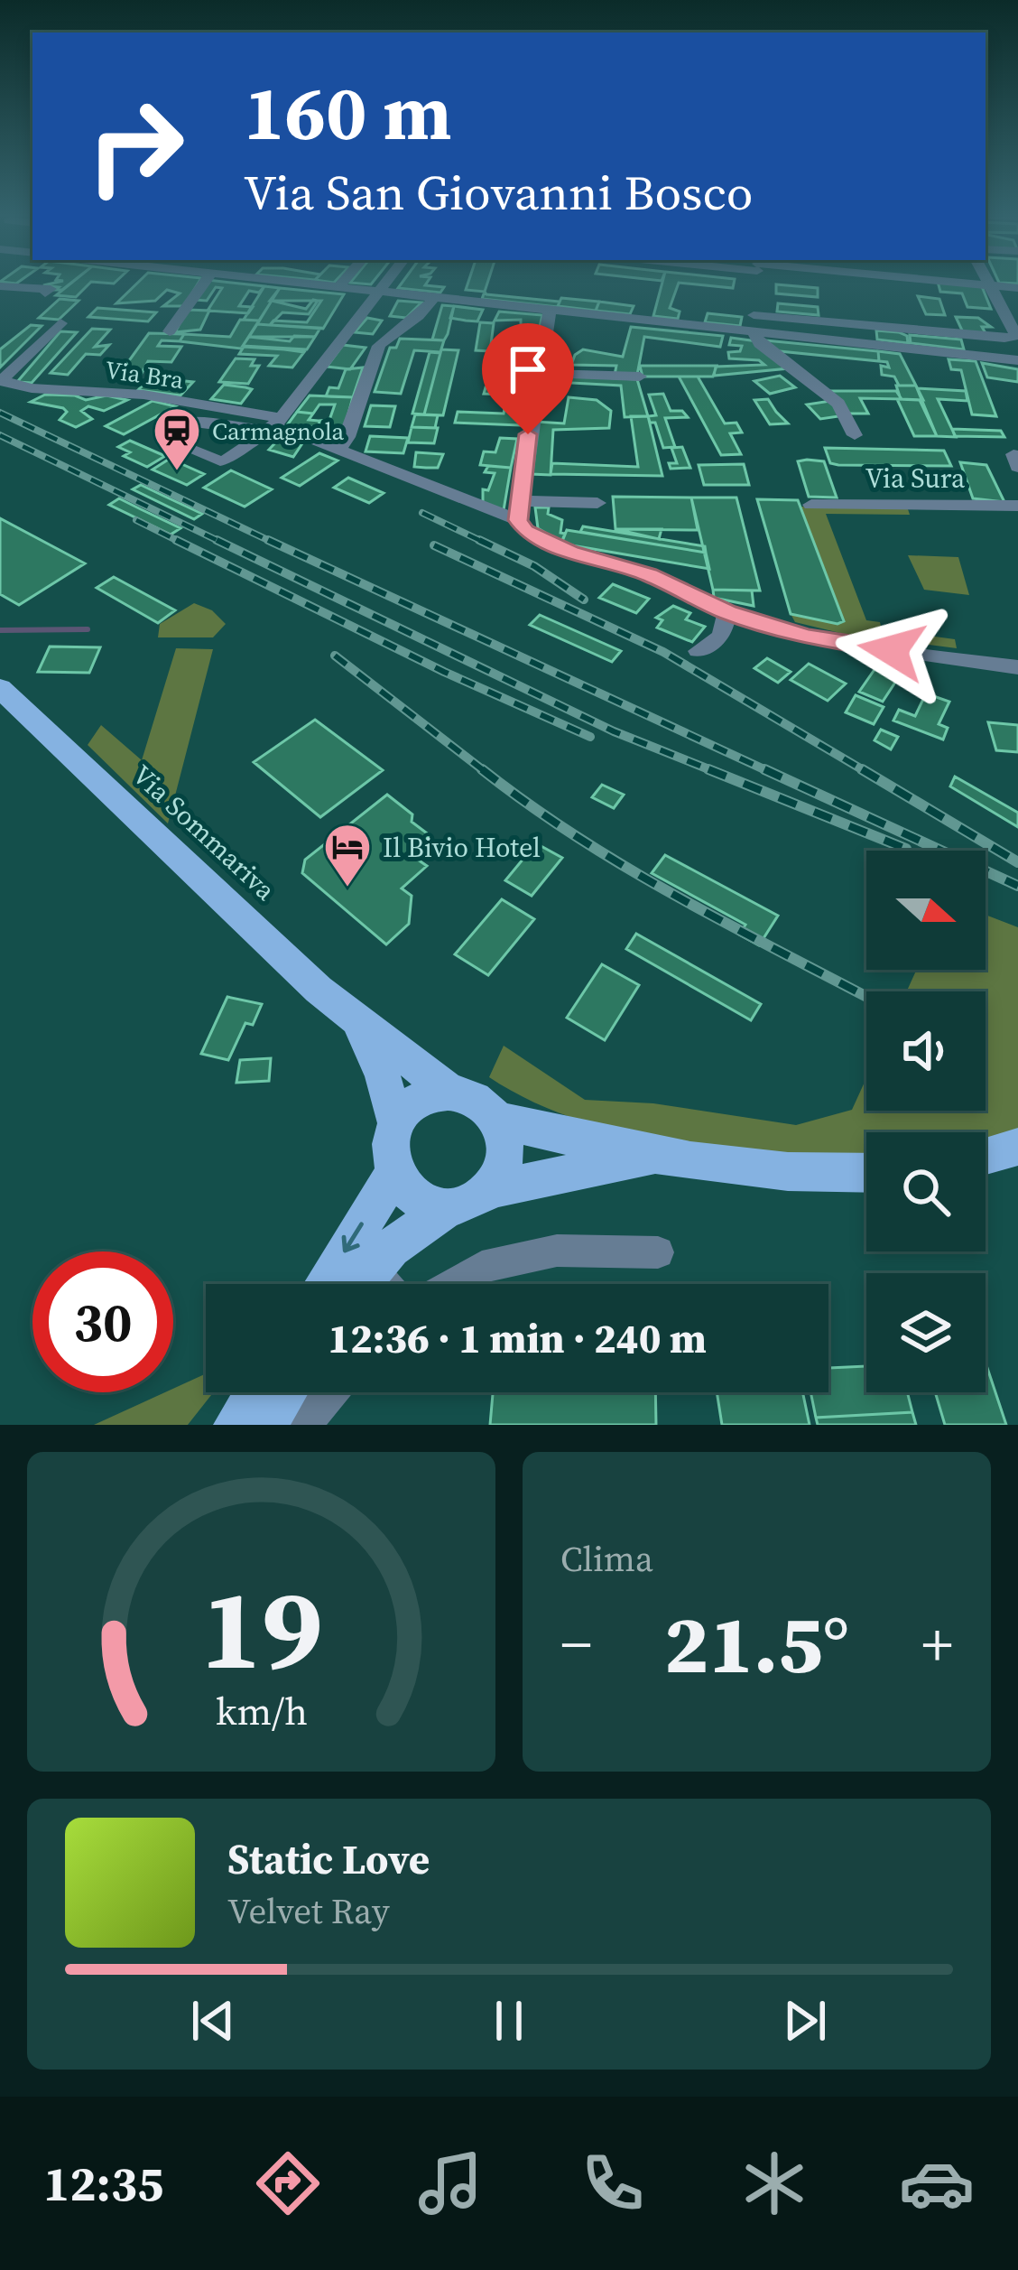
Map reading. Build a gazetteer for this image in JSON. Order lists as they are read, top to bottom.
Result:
{
  "streets": {
    "main road": ["Via Sommariva"],
    "street": ["Via Bra", "Via Sura"]
  },
  "places": {
    "station": ["Carmagnola"],
    "hotel": ["Il Bivio Hotel"]
  },
  "north": "right",
  "page": {
    "turn": ["160 m", "Via San Giovanni Bosco"],
    "limit": "30",
    "trip": "12:36 · 1 min · 240 m",
    "tile": "Clima",
    "heat": ["−", "21.5°", "+"],
    "song": ["Static Love", "Velvet Ray"],
    "tabs": "12:35",
    "gauge": ["19", "km/h"]
  }
}
